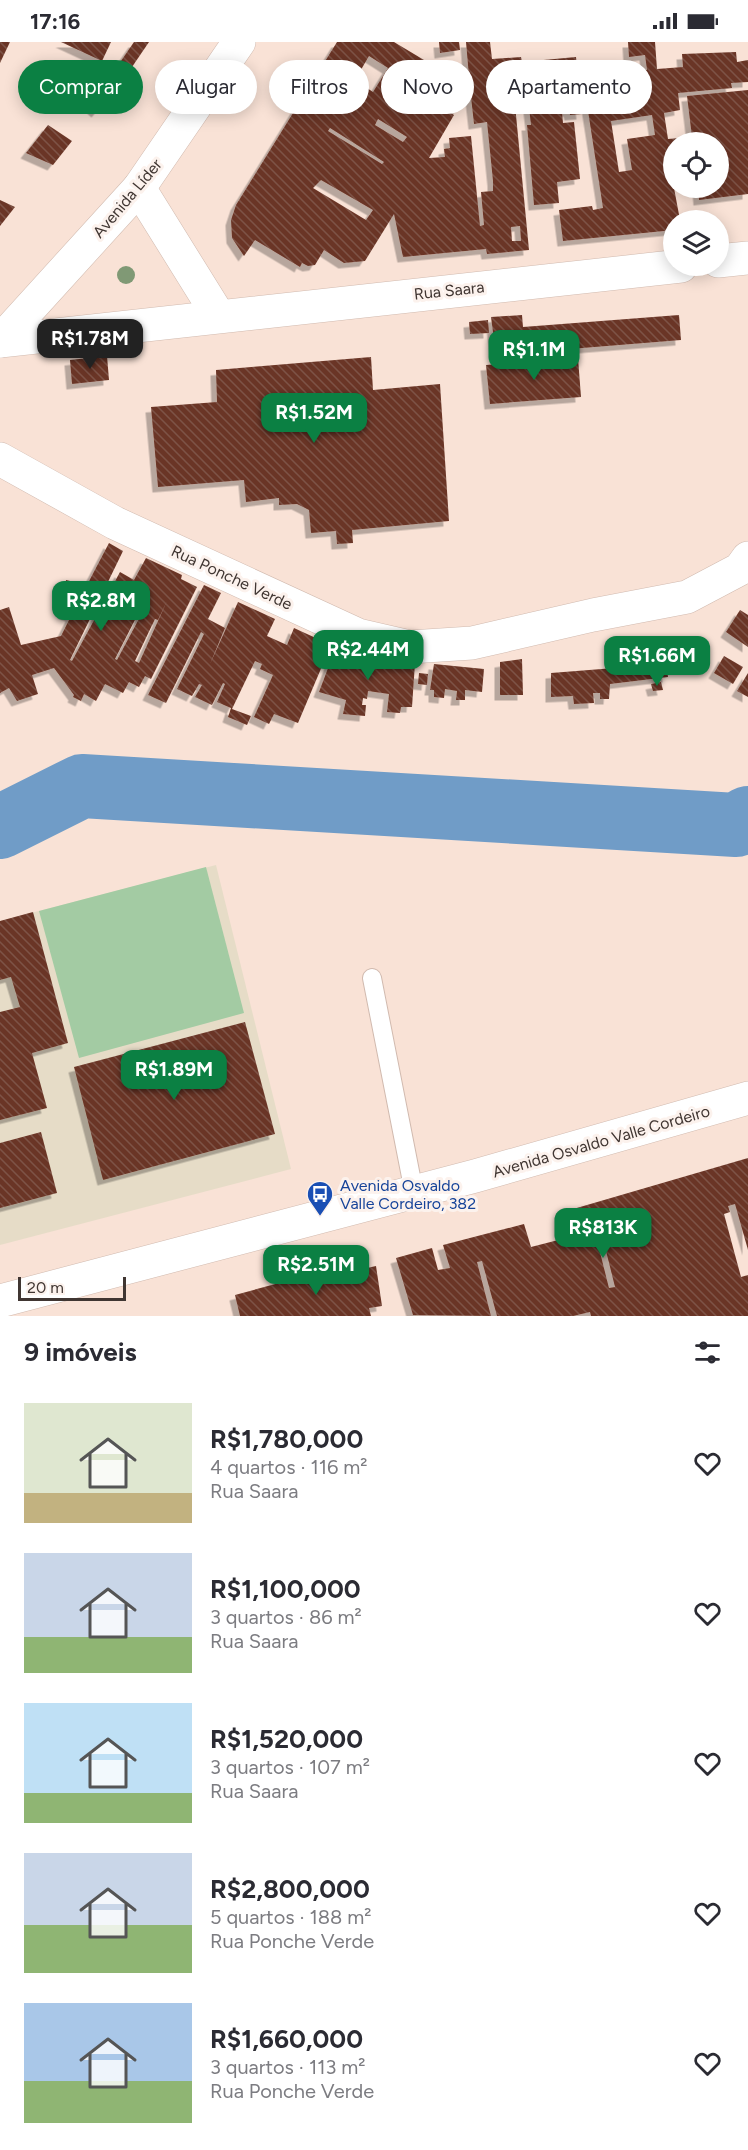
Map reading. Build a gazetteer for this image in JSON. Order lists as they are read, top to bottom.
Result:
{
  "streets": {
    "street": [
      "Avenida Líder",
      "Rua Saara",
      "Rua Ponche Verde",
      "Avenida Osvaldo Valle Cordeiro"
    ]
  },
  "crossings": [
    ["Avenida Líder", "Rua Saara"]
  ],
  "places": {
    "bus stop": ["Avenida Osvaldo Valle Cordeiro, 382"]
  },
  "scale_bar": "20 m",
  "page": {
    "status": "17:16",
    "chip": [
      "Comprar",
      "Alugar",
      "Filtros",
      "Novo",
      "Apartamento"
    ],
    "price": [
      "R$1.78M",
      "R$1.1M",
      "R$1.52M",
      "R$2.8M",
      "R$2.44M",
      "R$1.66M",
      "R$1.89M",
      "R$813K",
      "R$2.51M"
    ],
    "scale": "20 m",
    "heading": "9 imóveis",
    "list": [
      {
        "name": "R$1,780,000",
        "note": "4 quartos · 116 m² · Rua Saara"
      },
      {
        "name": "R$1,100,000",
        "note": "3 quartos · 86 m² · Rua Saara"
      },
      {
        "name": "R$1,520,000",
        "note": "3 quartos · 107 m² · Rua Saara"
      },
      {
        "name": "R$2,800,000",
        "note": "5 quartos · 188 m² · Rua Ponche Verde"
      },
      {
        "name": "R$1,660,000",
        "note": "3 quartos · 113 m² · Rua Ponche Verde"
      }
    ]
  }
}
